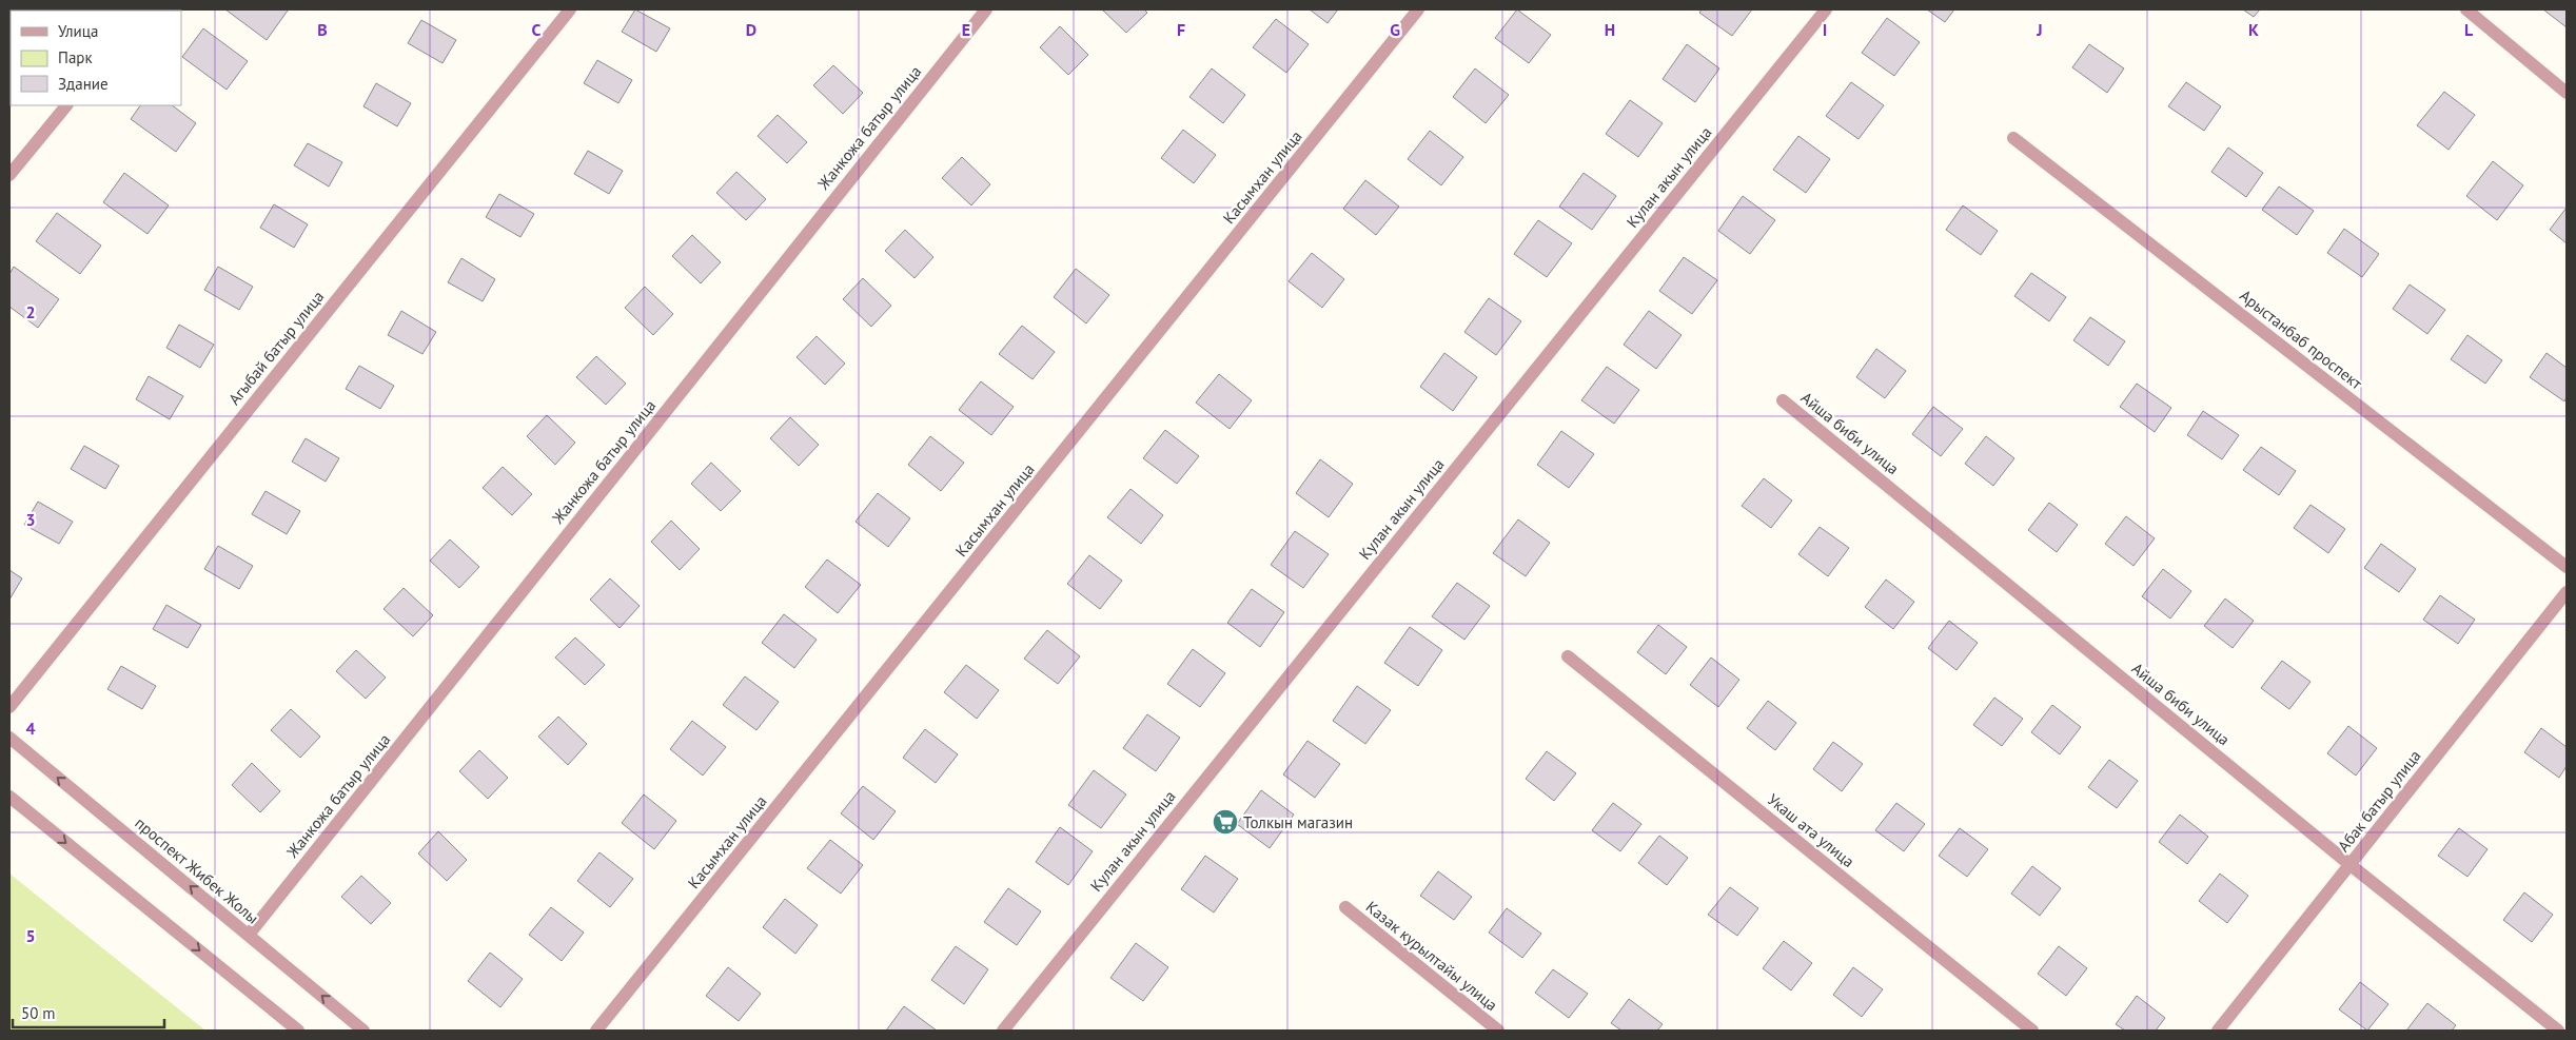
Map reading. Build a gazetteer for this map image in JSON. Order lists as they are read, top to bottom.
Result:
{
  "streets": {
    "street": [
      "Жанкожа батыр улица",
      "Касымхан улица",
      "Кулан акын улица",
      "Арыстанбаб проспект",
      "Агыбай батыр улица",
      "Айша биби улица",
      "Абак батыр улица",
      "Укаш ата улица",
      "проспект Жибек Жолы",
      "Казак курылтайы улица"
    ]
  },
  "crossings": [
    ["Жанкожа батыр улица", "проспект Жибек Жолы"],
    ["Айша биби улица", "Абак батыр улица"]
  ],
  "places": {
    "supermarket": ["Толкын магазин"]
  },
  "legend": ["Улица", "Парк", "Здание"],
  "scale_bar": "50 m",
  "grid": {
    "columns": [
      "B",
      "C",
      "D",
      "E",
      "F",
      "G",
      "H",
      "I",
      "J",
      "K",
      "L"
    ],
    "rows": [
      "2",
      "3",
      "4",
      "5"
    ]
  }
}
